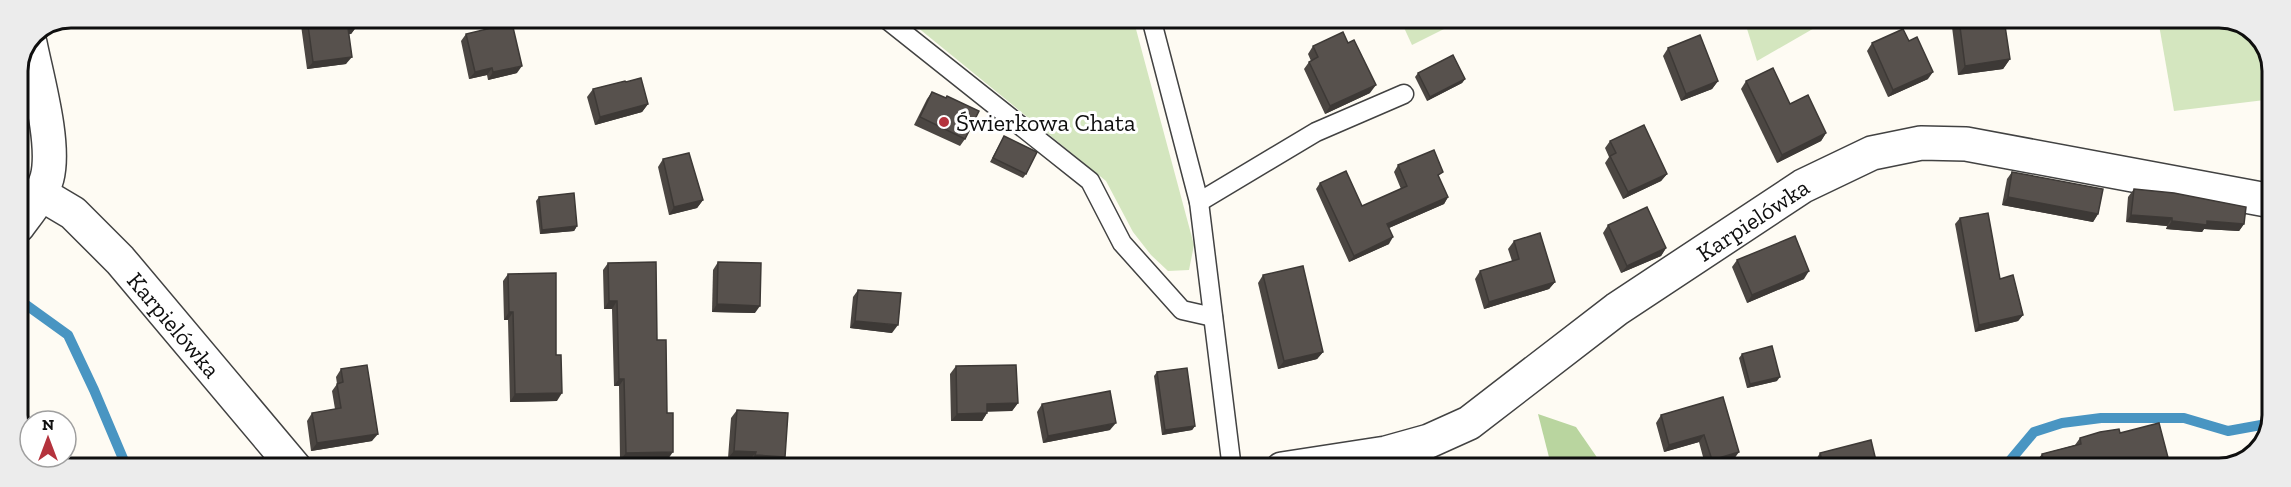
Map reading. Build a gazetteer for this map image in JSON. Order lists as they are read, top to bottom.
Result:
{
  "streets": {
    "street": ["Karpielówka"]
  },
  "places": ["Świerkowa Chata"],
  "north": "top"
}
